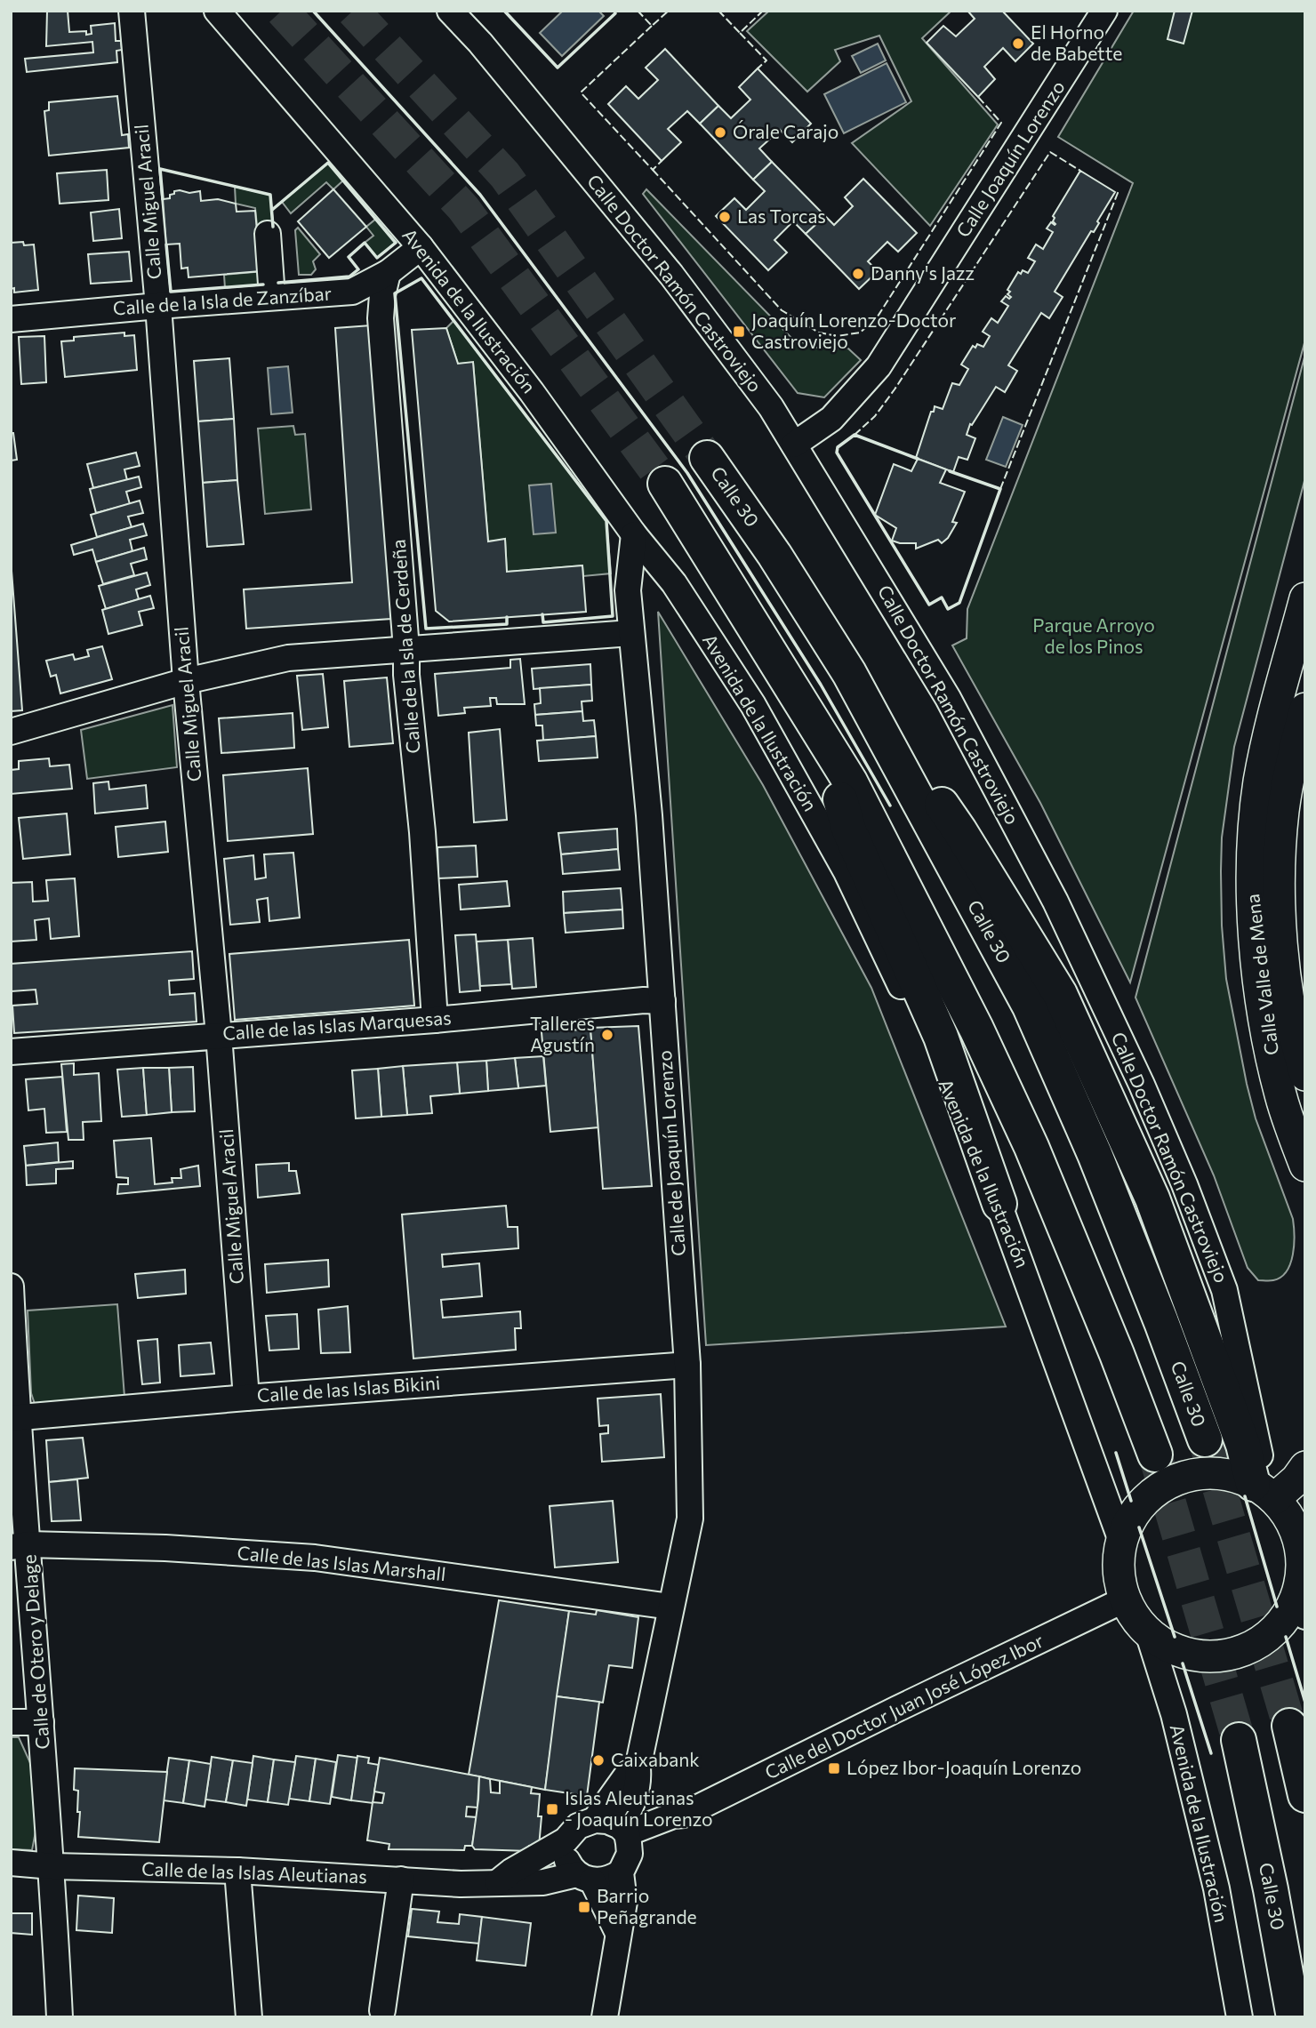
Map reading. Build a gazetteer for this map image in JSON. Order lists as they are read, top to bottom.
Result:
{
  "streets": {
    "highway": ["Calle 30"],
    "main road": ["Calle Valle de Mena"],
    "street": [
      "Calle Joaquín Lorenzo",
      "Calle Miguel Aracil",
      "Calle Doctor Ramón Castroviejo",
      "Calle de la Isla de Zanzíbar",
      "Avenida de la Ilustración",
      "Calle de la Isla de Cerdeña",
      "Calle de las Islas Marquesas",
      "Calle de Joaquín Lorenzo",
      "Calle de las Islas Bikini",
      "Calle de las Islas Marshall",
      "Calle de Otero y Delage",
      "Calle del Doctor Juan José López Ibor",
      "Calle de las Islas Aleutianas"
    ]
  },
  "crossings": [
    ["Calle Joaquín Lorenzo", "Calle Doctor Ramón Castroviejo"],
    ["Calle Miguel Aracil", "Calle de la Isla de Zanzíbar"],
    ["Calle Miguel Aracil", "Calle de las Islas Marquesas"],
    ["Calle Miguel Aracil", "Calle de las Islas Bikini"],
    ["Calle Doctor Ramón Castroviejo", "Avenida de la Ilustración"],
    ["Calle Doctor Ramón Castroviejo", "Calle del Doctor Juan José López Ibor"],
    ["Calle de la Isla de Zanzíbar", "Avenida de la Ilustración"],
    ["Calle de la Isla de Zanzíbar", "Calle de la Isla de Cerdeña"],
    ["Avenida de la Ilustración", "Calle de Joaquín Lorenzo"],
    ["Avenida de la Ilustración", "Calle del Doctor Juan José López Ibor"],
    ["Calle de la Isla de Cerdeña", "Calle de las Islas Marquesas"],
    ["Calle de las Islas Marquesas", "Calle de Joaquín Lorenzo"],
    ["Calle de Joaquín Lorenzo", "Calle de las Islas Bikini"],
    ["Calle de Joaquín Lorenzo", "Calle de las Islas Marshall"],
    ["Calle de Joaquín Lorenzo", "Calle del Doctor Juan José López Ibor"],
    ["Calle de Joaquín Lorenzo", "Calle de las Islas Aleutianas"],
    ["Calle de las Islas Bikini", "Calle de Otero y Delage"],
    ["Calle de las Islas Marshall", "Calle de Otero y Delage"],
    ["Calle de Otero y Delage", "Calle de las Islas Aleutianas"],
    ["Calle del Doctor Juan José López Ibor", "Calle de las Islas Aleutianas"]
  ],
  "parks": ["Parque Arroyo de los Pinos"],
  "places": {
    "other": [
      "El Horno de Babette",
      "Órale Carajo",
      "Las Torcas",
      "Danny's Jazz",
      "Talleres Agustín",
      "Caixabank"
    ],
    "transit": [
      "Joaquín Lorenzo-Doctor Castroviejo",
      "López Ibor-Joaquín Lorenzo",
      "Islas Aleutianas - Joaquín Lorenzo",
      "Barrio Peñagrande"
    ]
  }
}
